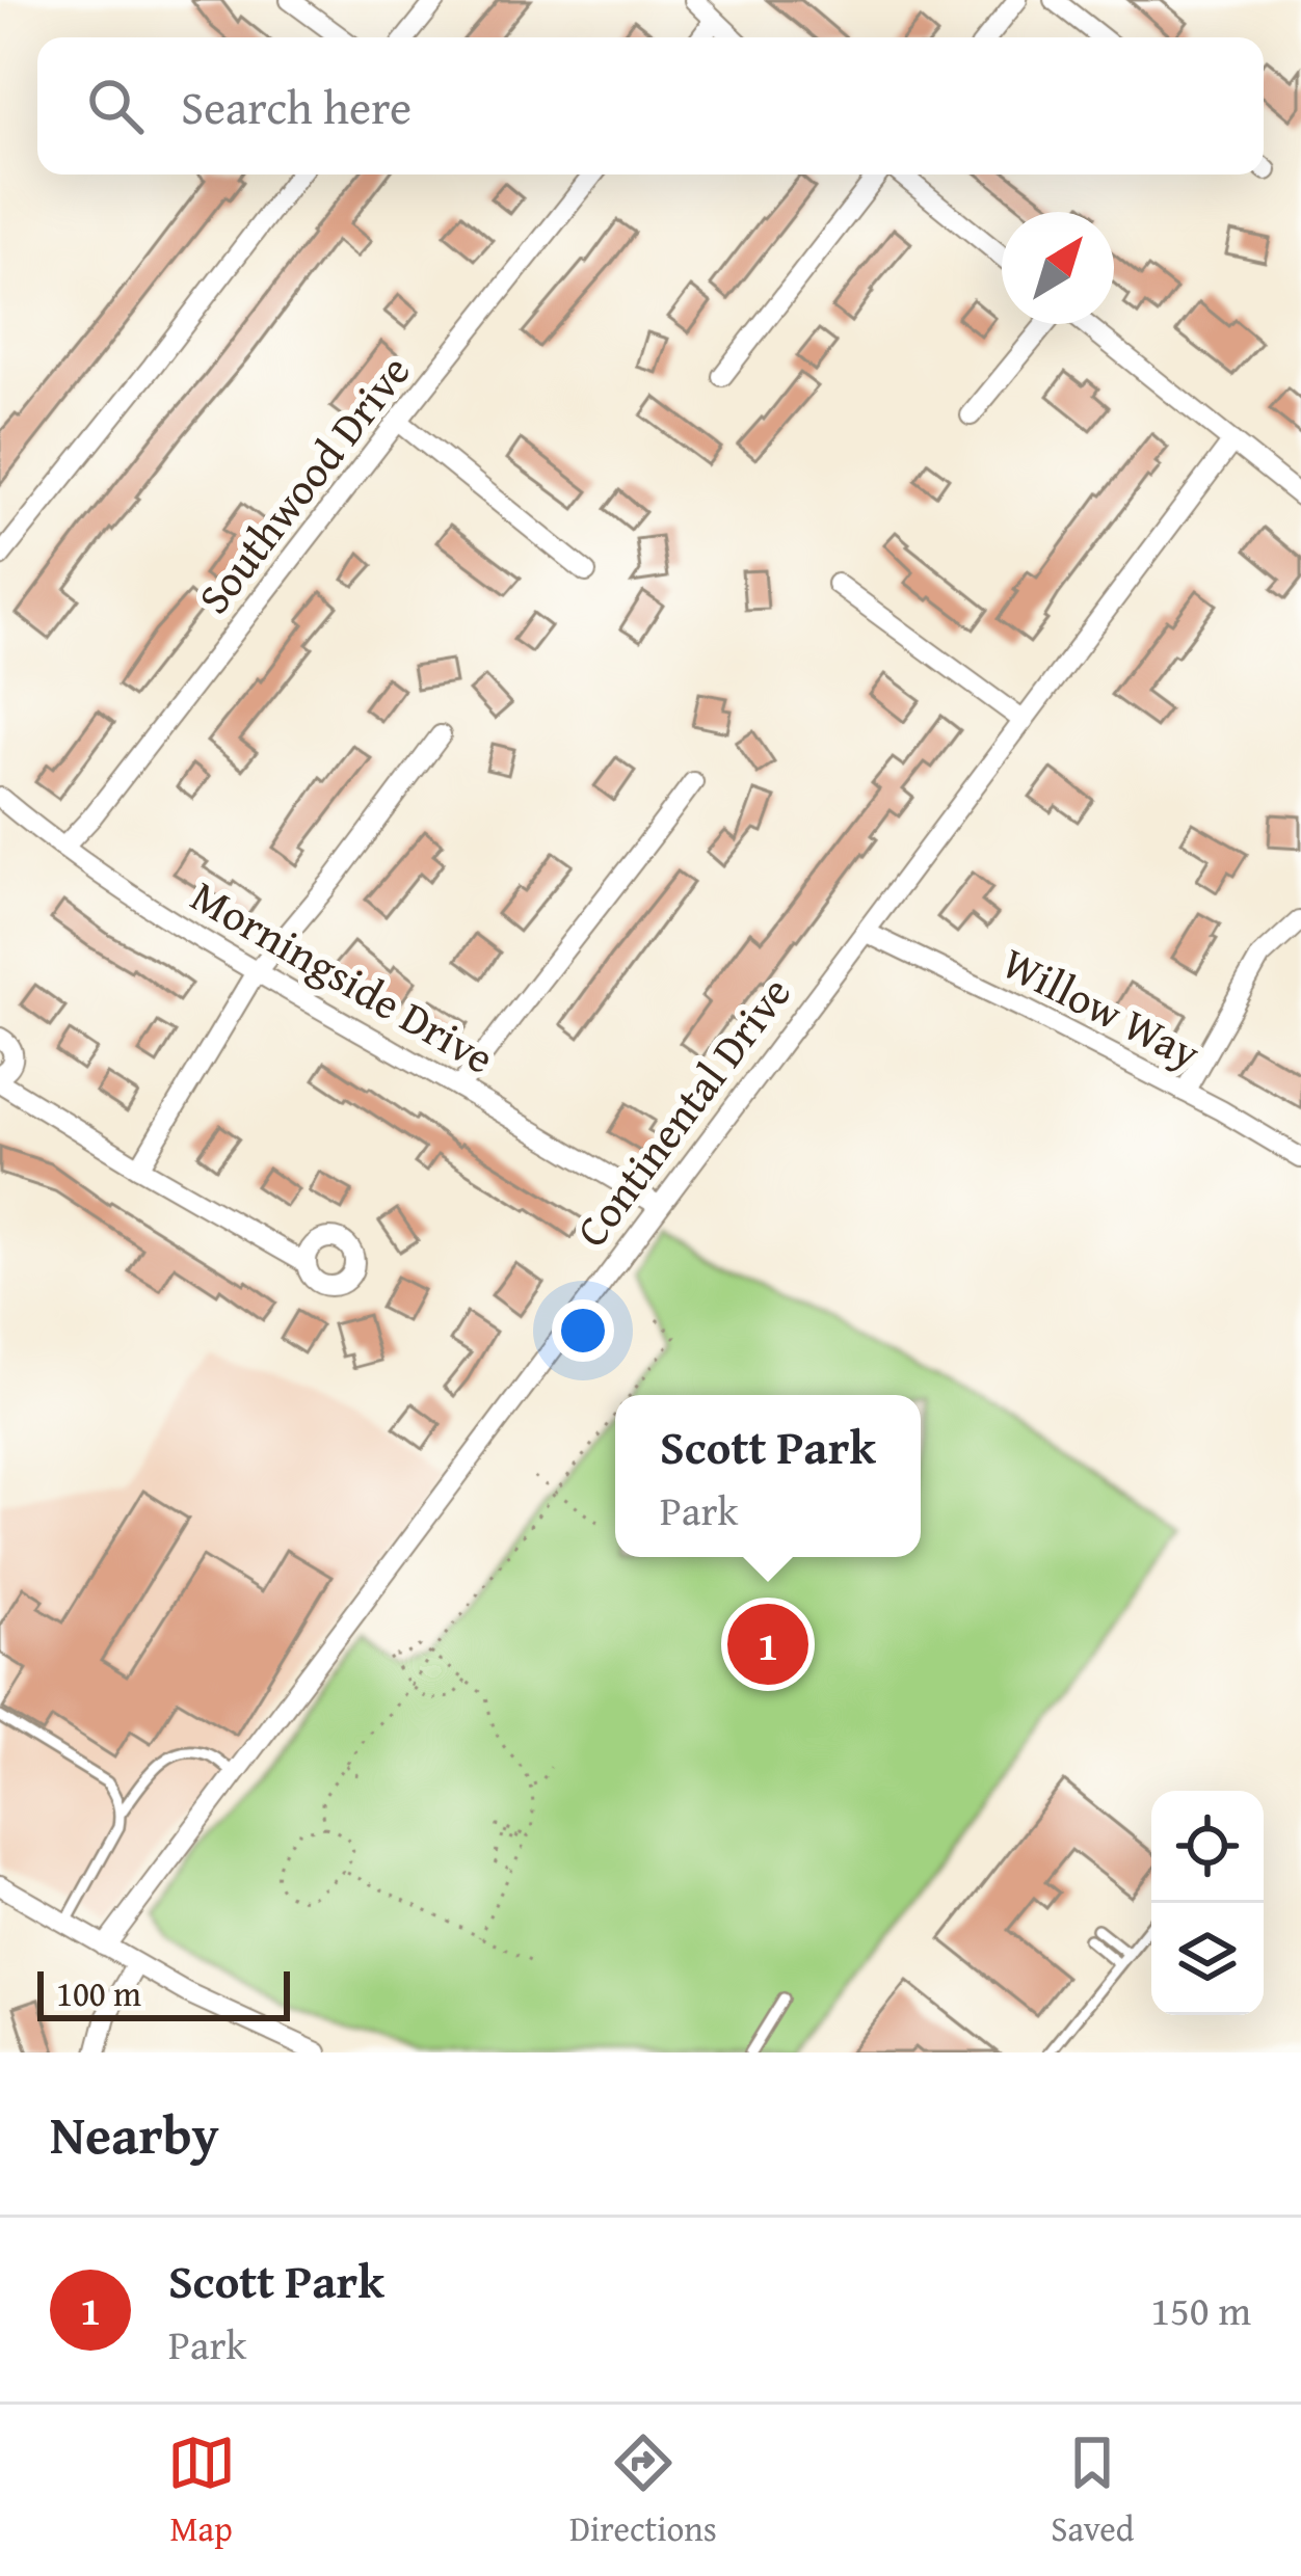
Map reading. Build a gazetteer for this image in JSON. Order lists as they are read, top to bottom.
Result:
{
  "streets": {
    "street": [
      "Southwood Drive",
      "Morningside Drive",
      "Willow Way",
      "Continental Drive"
    ]
  },
  "crossings": [
    ["Southwood Drive", "Morningside Drive"],
    ["Morningside Drive", "Continental Drive"],
    ["Willow Way", "Continental Drive"]
  ],
  "scale_bar": "100 m",
  "north": "top right",
  "page": {
    "search": "Search here",
    "popup": ["Scott Park", "Park"],
    "pins": "1",
    "scale": "100 m",
    "heading": "Nearby",
    "list": [
      {
        "mark": "1",
        "name": "Scott Park",
        "note": "Park",
        "value": "150 m"
      }
    ],
    "nav": ["Map", "Directions", "Saved"]
  }
}
